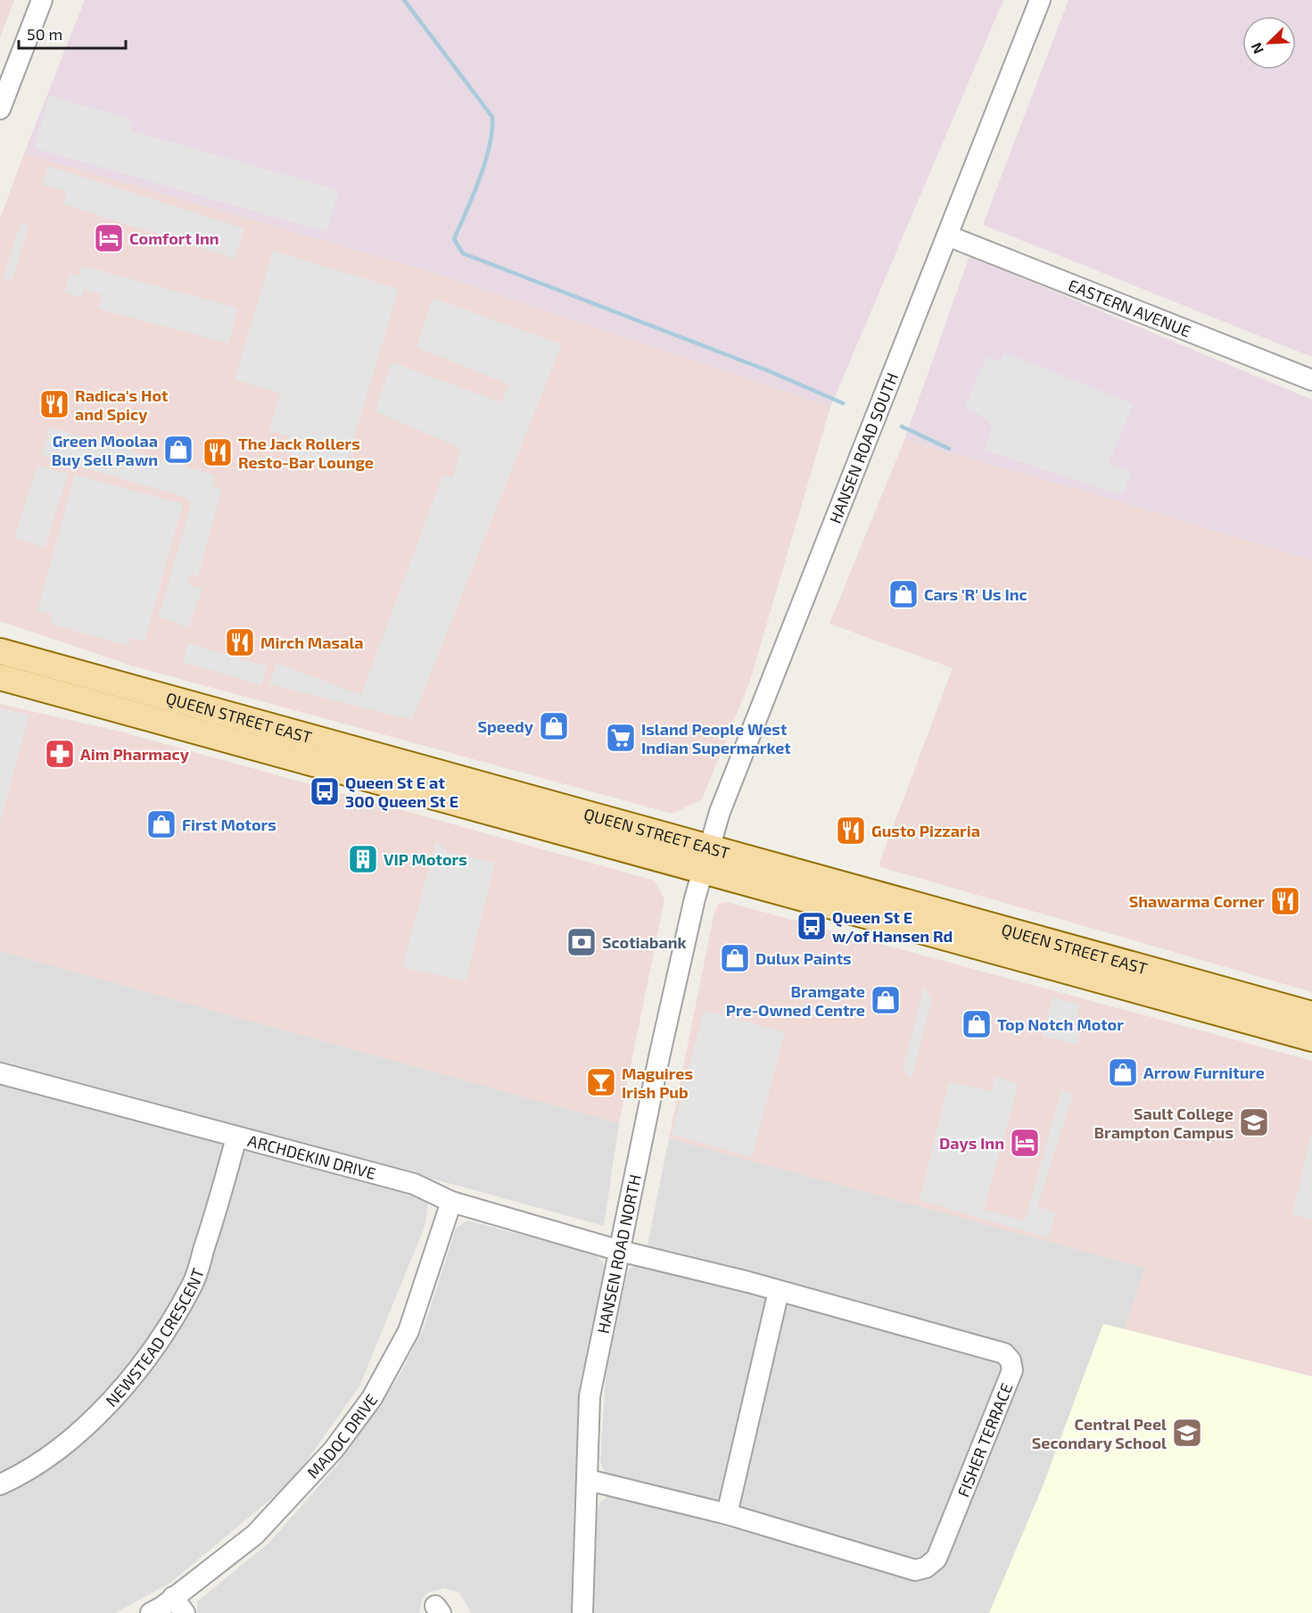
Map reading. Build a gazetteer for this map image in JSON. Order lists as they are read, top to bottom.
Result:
{
  "streets": {
    "main road": ["QUEEN STREET EAST"],
    "street": [
      "EASTERN AVENUE",
      "HANSEN ROAD SOUTH",
      "ARCHDEKIN DRIVE",
      "HANSEN ROAD NORTH",
      "NEWSTEAD CRESCENT",
      "MADOC DRIVE",
      "FISHER TERRACE"
    ]
  },
  "crossings": [
    ["EASTERN AVENUE", "HANSEN ROAD SOUTH"],
    ["HANSEN ROAD SOUTH", "QUEEN STREET EAST"],
    ["HANSEN ROAD SOUTH", "HANSEN ROAD NORTH"],
    ["ARCHDEKIN DRIVE", "HANSEN ROAD NORTH"],
    ["ARCHDEKIN DRIVE", "NEWSTEAD CRESCENT"],
    ["ARCHDEKIN DRIVE", "MADOC DRIVE"],
    ["ARCHDEKIN DRIVE", "FISHER TERRACE"],
    ["HANSEN ROAD NORTH", "FISHER TERRACE"]
  ],
  "places": {
    "hotel": ["Comfort Inn", "Days Inn"],
    "restaurant": [
      "Radica's Hot and Spicy",
      "The Jack Rollers Resto-Bar Lounge",
      "Mirch Masala",
      "Gusto Pizzaria",
      "Shawarma Corner"
    ],
    "shop": [
      "Green Moolaa Buy Sell Pawn",
      "Cars 'R' Us Inc",
      "Speedy",
      "First Motors",
      "Dulux Paints",
      "Bramgate Pre-Owned Centre",
      "Top Notch Motor",
      "Arrow Furniture"
    ],
    "supermarket": ["Island People West Indian Supermarket"],
    "pharmacy": ["Aim Pharmacy"],
    "bus stop": ["Queen St E at 300 Queen St E", "Queen St E w/of Hansen Rd"],
    "building": ["VIP Motors"],
    "bank": ["Scotiabank"],
    "bar": ["Maguires Irish Pub"],
    "school or university": ["Sault College Brampton Campus", "Central Peel Secondary School"]
  },
  "scale_bar": "50 m",
  "north": "bottom left"
}
